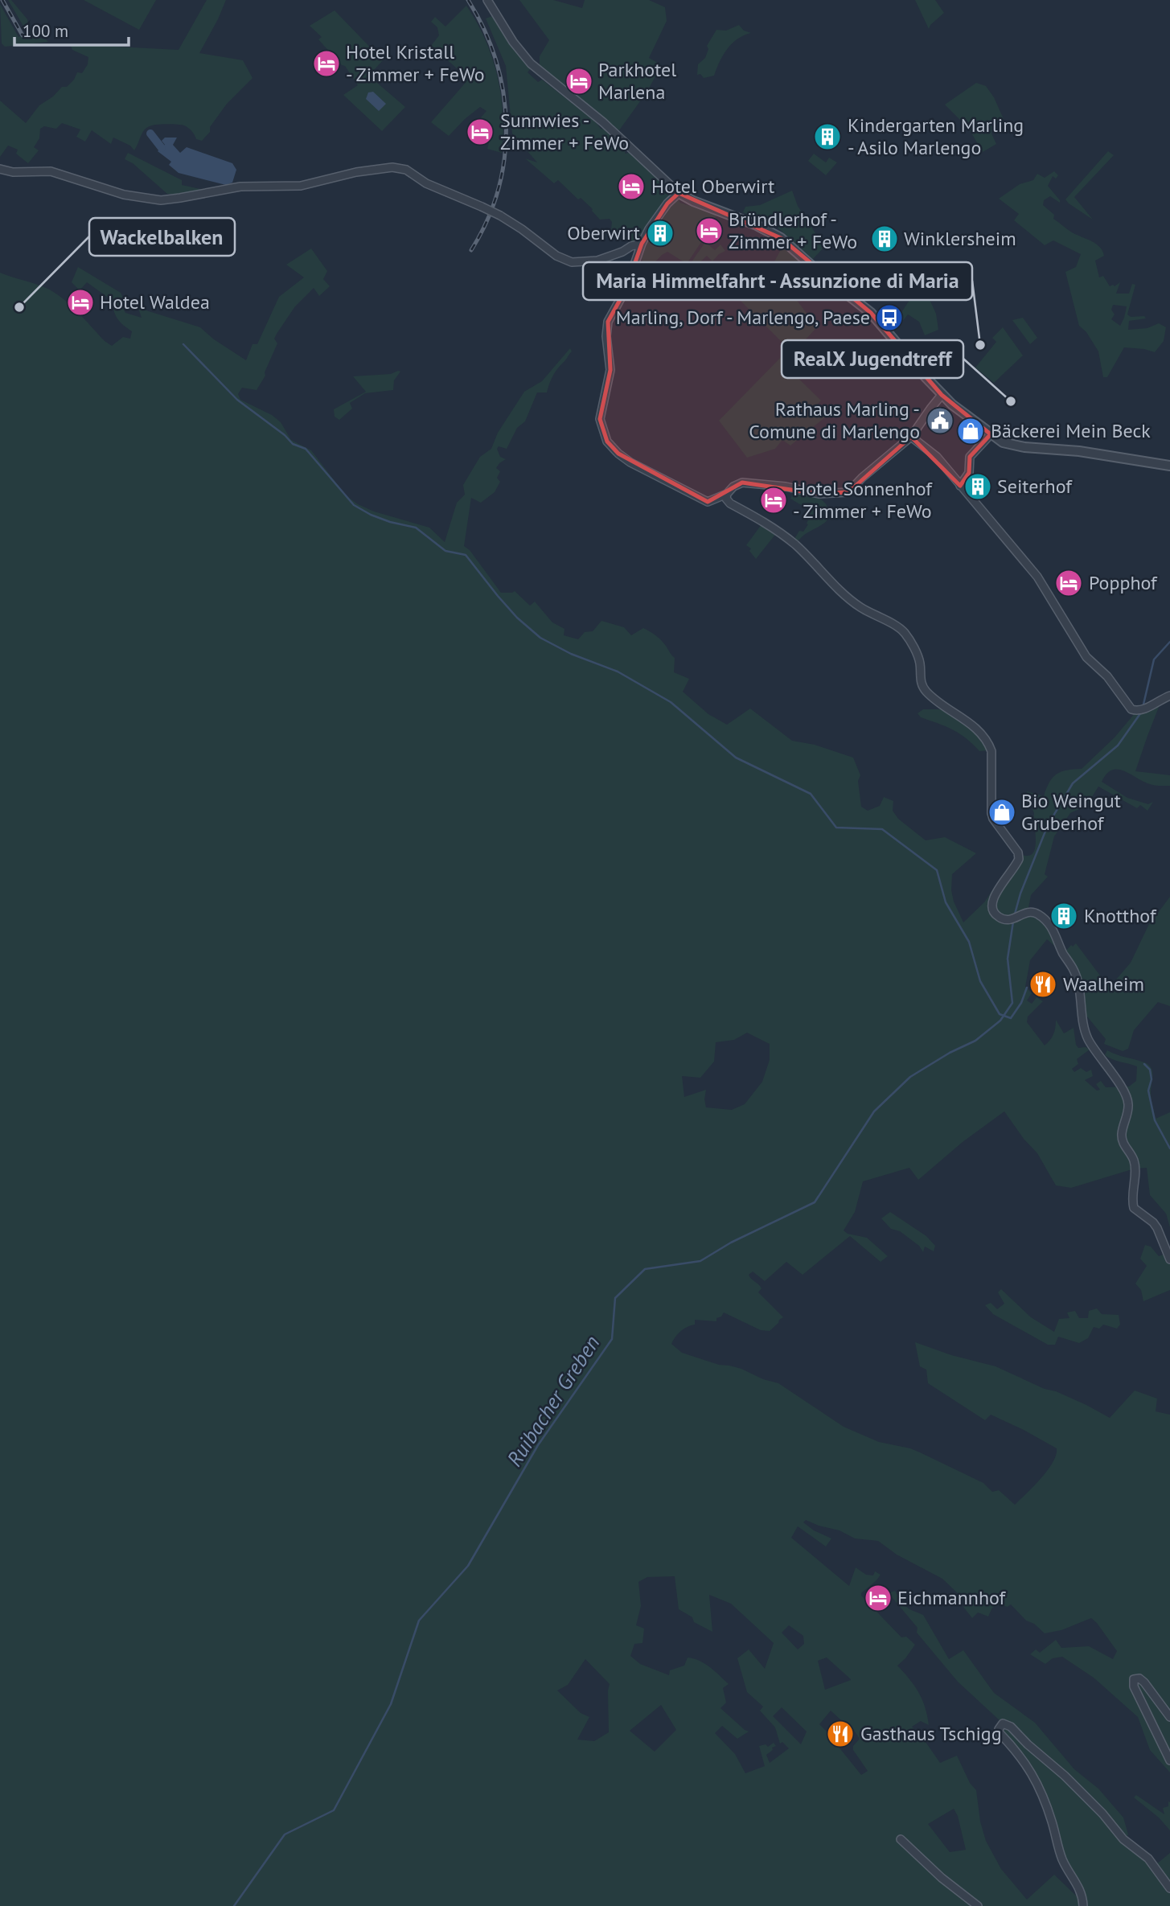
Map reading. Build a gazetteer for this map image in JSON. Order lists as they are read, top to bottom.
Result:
{
  "water": ["Ruibacher Greben"],
  "places": {
    "hotel": [
      "Hotel Kristall - Zimmer + FeWo",
      "Parkhotel Marlena",
      "Sunnwies - Zimmer + FeWo",
      "Hotel Oberwirt",
      "Bründlerhof - Zimmer + FeWo",
      "Hotel Waldea",
      "Hotel Sonnenhof - Zimmer + FeWo",
      "Popphof",
      "Eichmannhof"
    ],
    "building": [
      "Kindergarten Marling - Asilo Marlengo",
      "Oberwirt",
      "Winklersheim",
      "Seiterhof",
      "Knotthof"
    ],
    "other": ["Wackelbalken", "Maria Himmelfahrt - Assunzione di Maria", "RealX Jugendtreff"],
    "bus stop": ["Marling, Dorf - Marlengo, Paese"],
    "public building": ["Rathaus Marling - Comune di Marlengo"],
    "shop": ["Bäckerei Mein Beck", "Bio Weingut Gruberhof"],
    "restaurant": ["Waalheim", "Gasthaus Tschigg"]
  },
  "scale_bar": "100 m"
}
